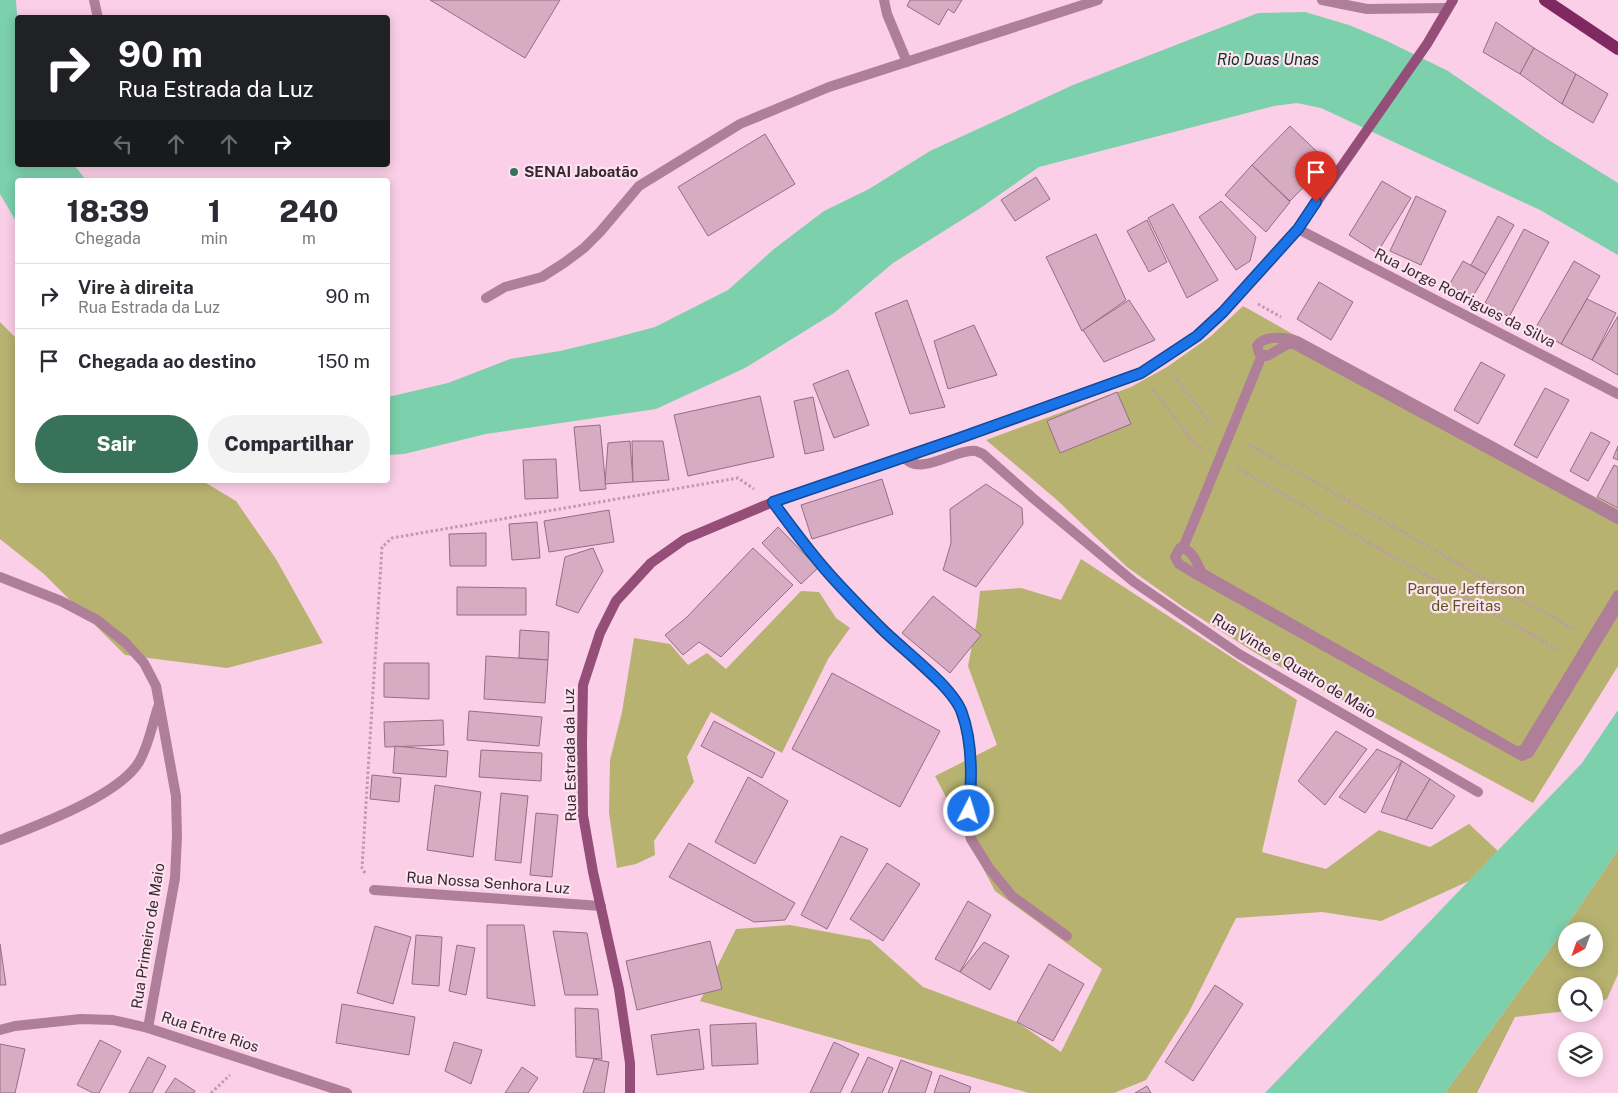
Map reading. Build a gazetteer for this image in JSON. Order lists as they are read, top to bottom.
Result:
{
  "streets": {
    "main road": ["Rua Estrada da Luz"],
    "street": [
      "Rua Jorge Rodrigues da Silva",
      "Rua Vinte e Quatro de Maio",
      "Rua Nossa Senhora Luz",
      "Rua Primeiro de Maio",
      "Rua Entre Rios"
    ]
  },
  "crossings": [
    ["Rua Jorge Rodrigues da Silva", "Rua Estrada da Luz"],
    ["Rua Vinte e Quatro de Maio", "Rua Estrada da Luz"],
    ["Rua Estrada da Luz", "Rua Nossa Senhora Luz"],
    ["Rua Primeiro de Maio", "Rua Entre Rios"]
  ],
  "water": ["Rio Duas Unas"],
  "parks": ["Parque Jefferson de Freitas"],
  "places": ["SENAI Jaboatão"],
  "north": "bottom left",
  "page": {
    "turn": ["90 m", "Rua Estrada da Luz"],
    "eta": [
      "18:39",
      "Chegada",
      "1",
      "min",
      "240",
      "m"
    ],
    "list": [
      {
        "name": "Vire à direita",
        "note": "Rua Estrada da Luz",
        "value": "90 m"
      },
      {
        "name": "Chegada ao destino",
        "value": "150 m"
      }
    ],
    "buttons": ["Sair", "Compartilhar"]
  }
}
